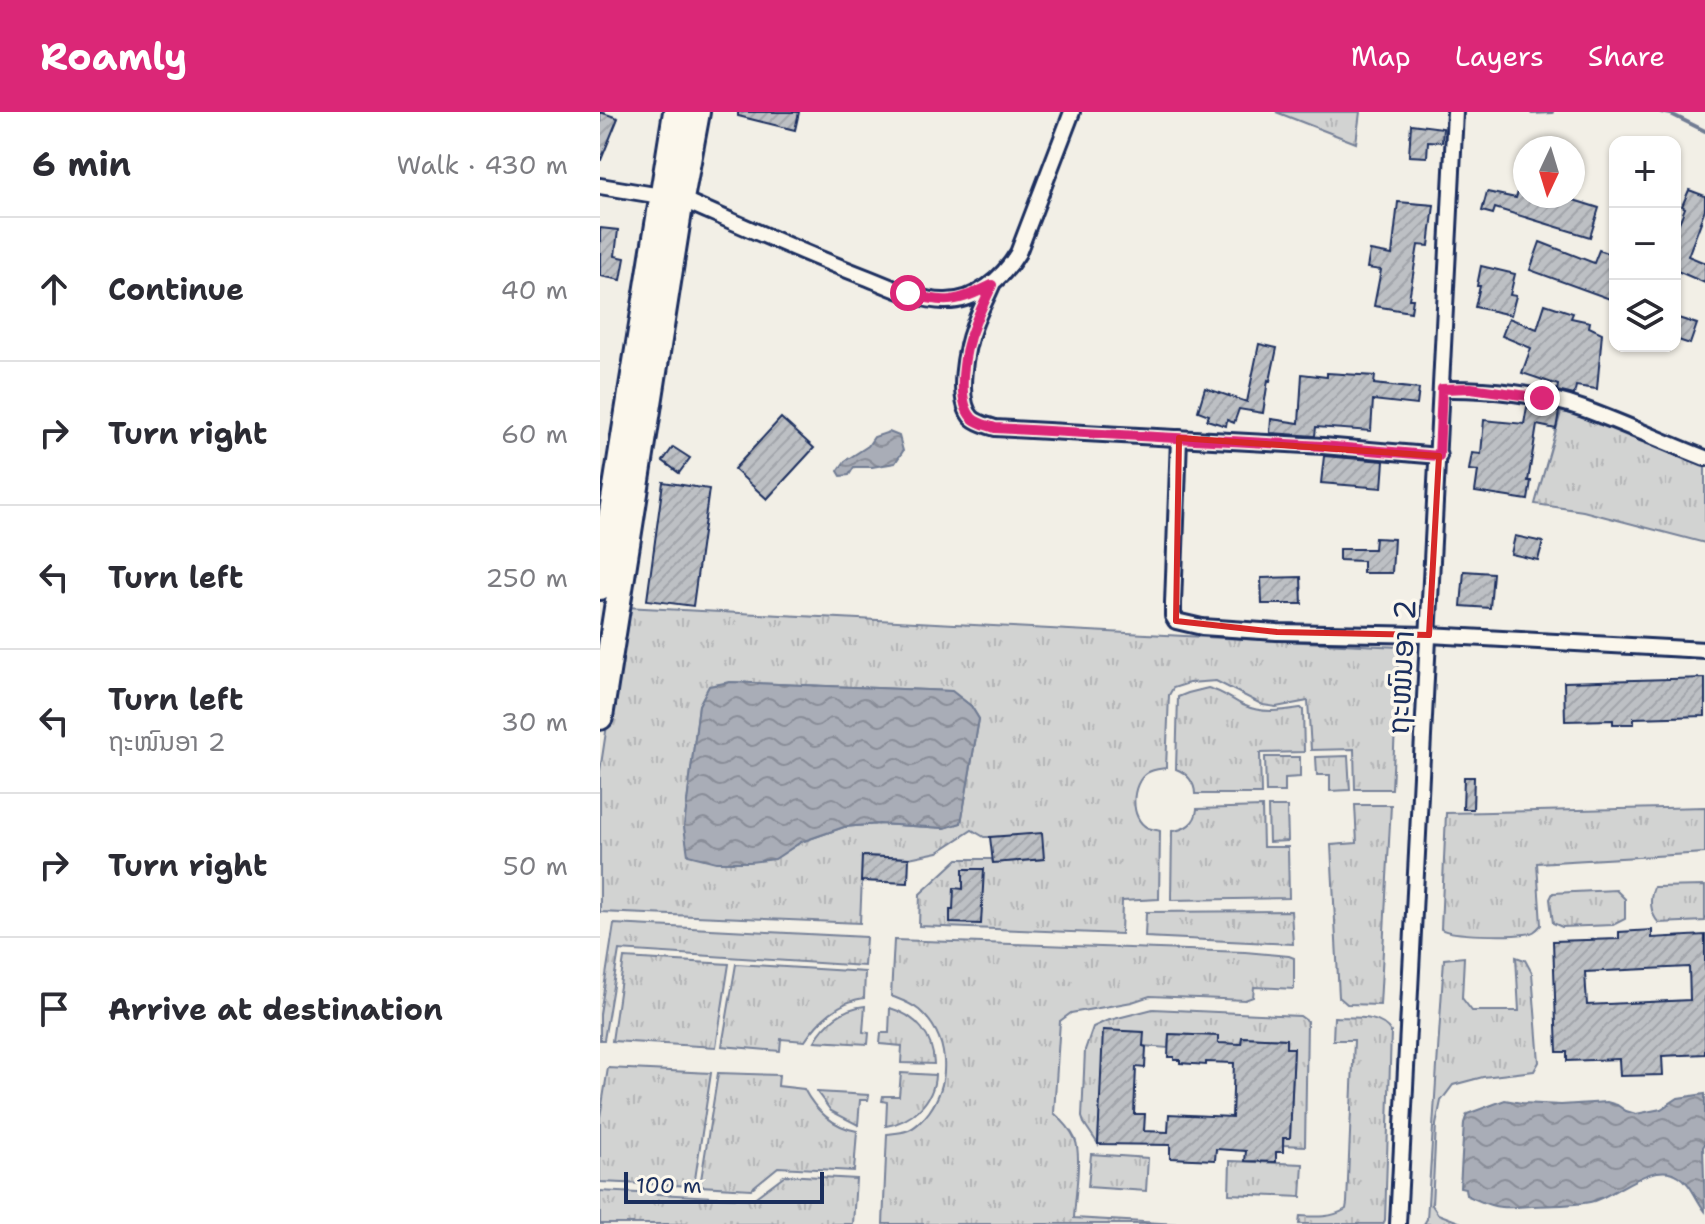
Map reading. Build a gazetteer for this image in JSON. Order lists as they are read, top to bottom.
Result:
{
  "streets": {
    "street": ["ຖະໜົນອາ 2"]
  },
  "scale_bar": "100 m",
  "north": "bottom",
  "page": {
    "header": "Roamly",
    "nav": ["Map", "Layers", "Share"],
    "heading": ["6 min", "Walk · 430 m"],
    "map_buttons": ["+", "−"],
    "list": [
      ["Continue", "40 m"],
      ["Turn right", "60 m"],
      ["Turn left", "250 m"],
      ["Turn left", "ຖະໜົນອາ 2", "30 m"],
      ["Turn right", "50 m"],
      "Arrive at destination"
    ],
    "scale": "100 m"
  }
}
